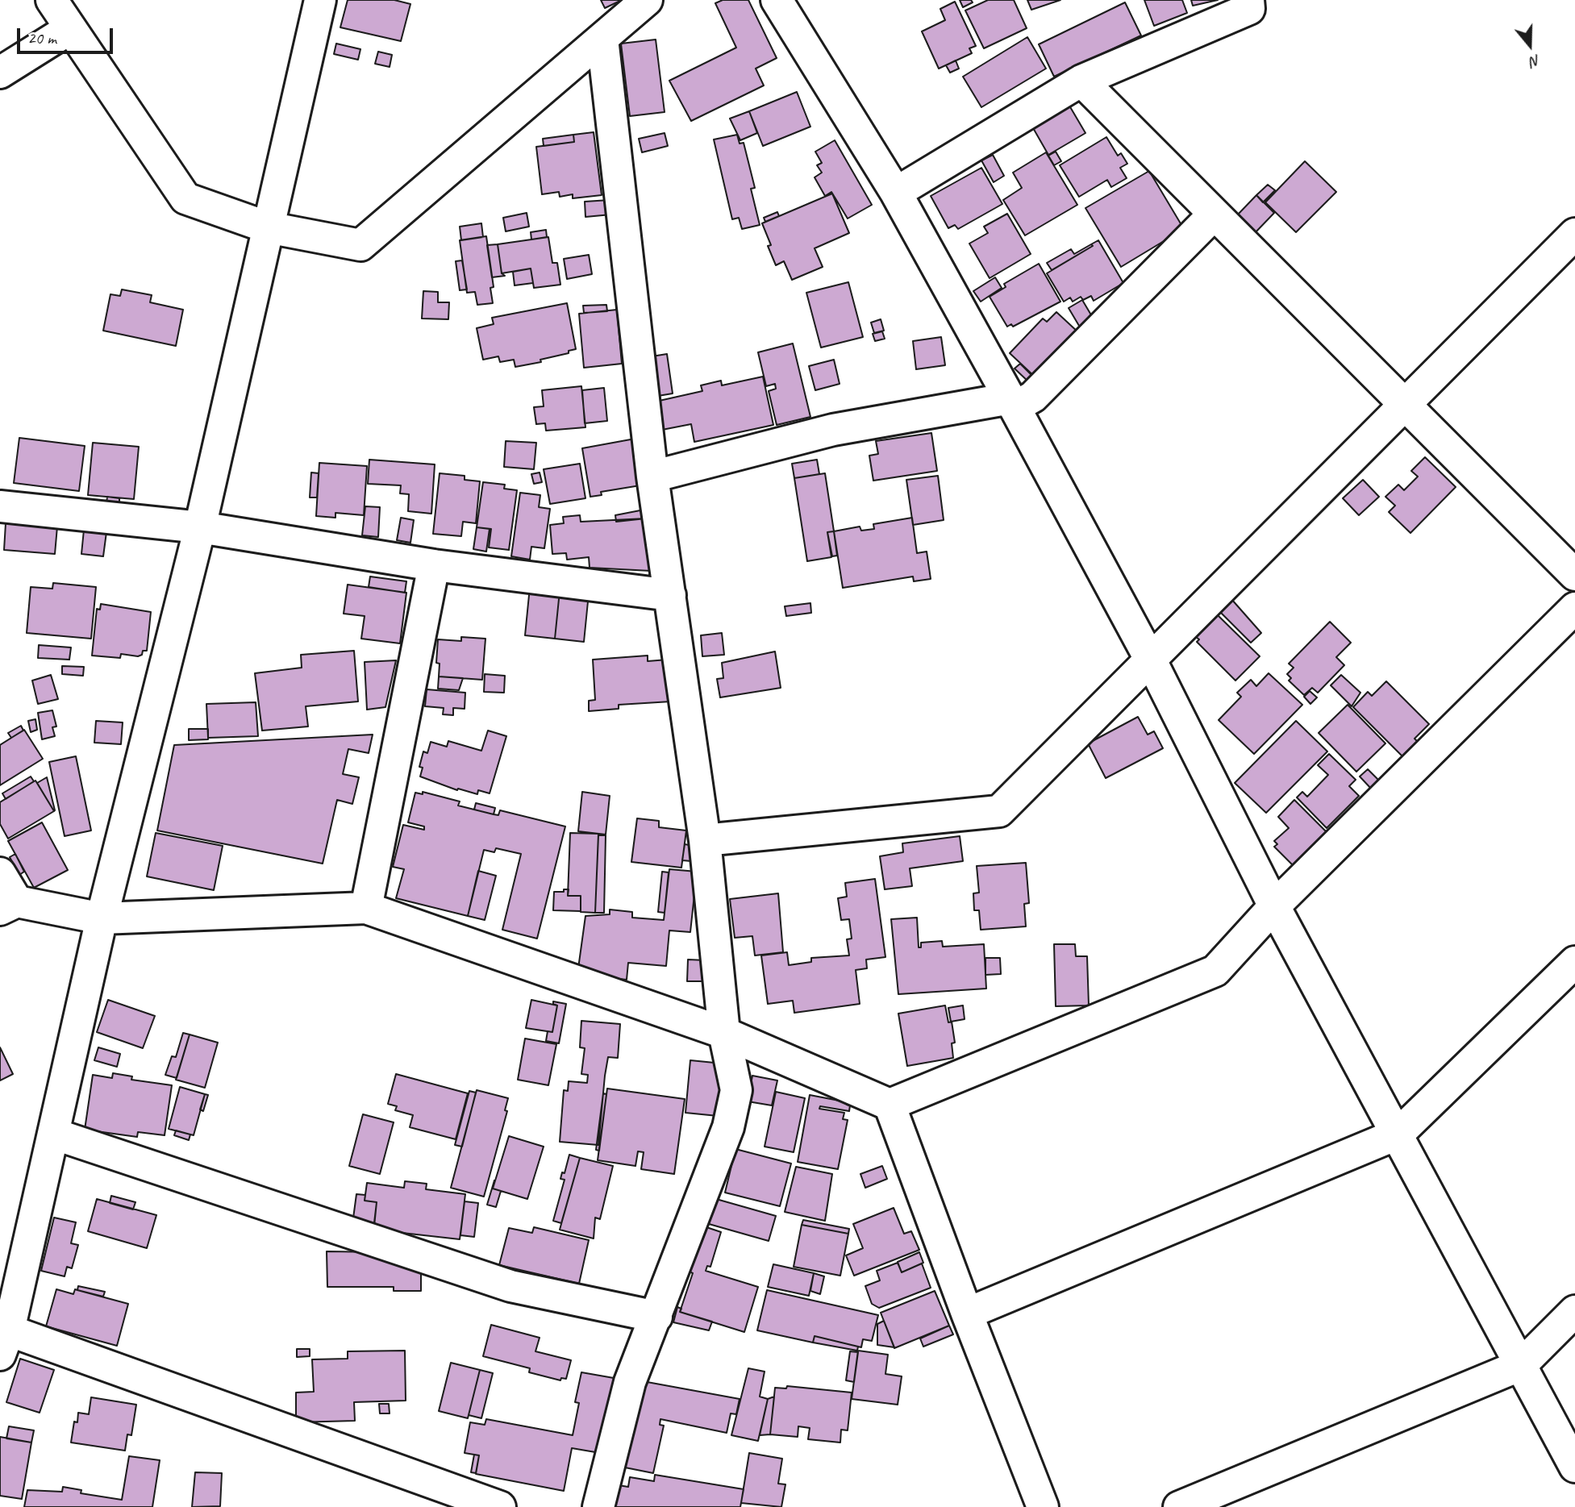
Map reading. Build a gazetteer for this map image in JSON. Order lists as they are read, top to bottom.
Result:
{
  "scale_bar": "20 m",
  "north": "bottom"
}
